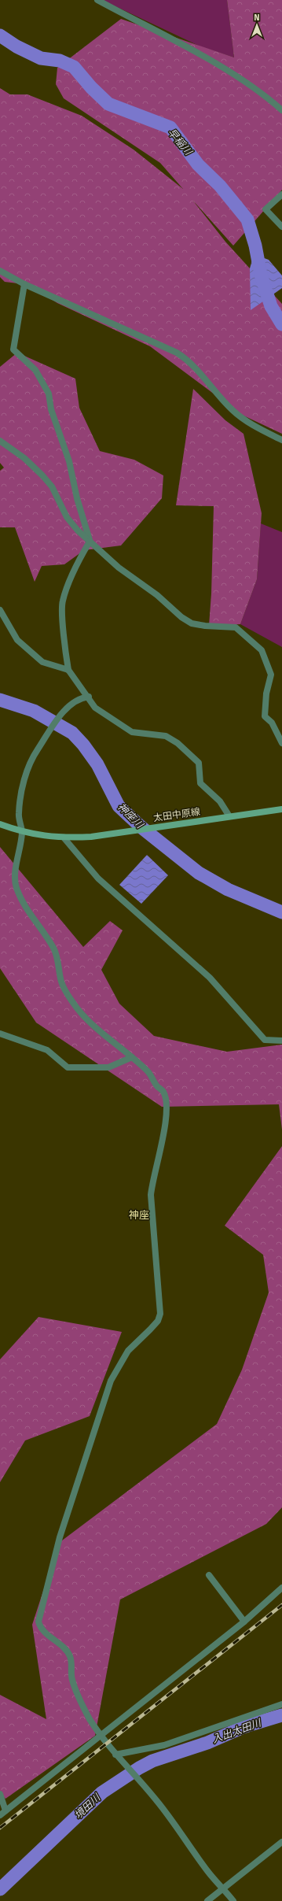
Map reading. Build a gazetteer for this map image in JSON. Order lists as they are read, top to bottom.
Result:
{
  "streets": {
    "main road": ["太田中原線"]
  },
  "districts": ["神座"],
  "water": [
    "早稲川",
    "神座川",
    "入出太田川",
    "境田川"
  ],
  "north": "top"
}
